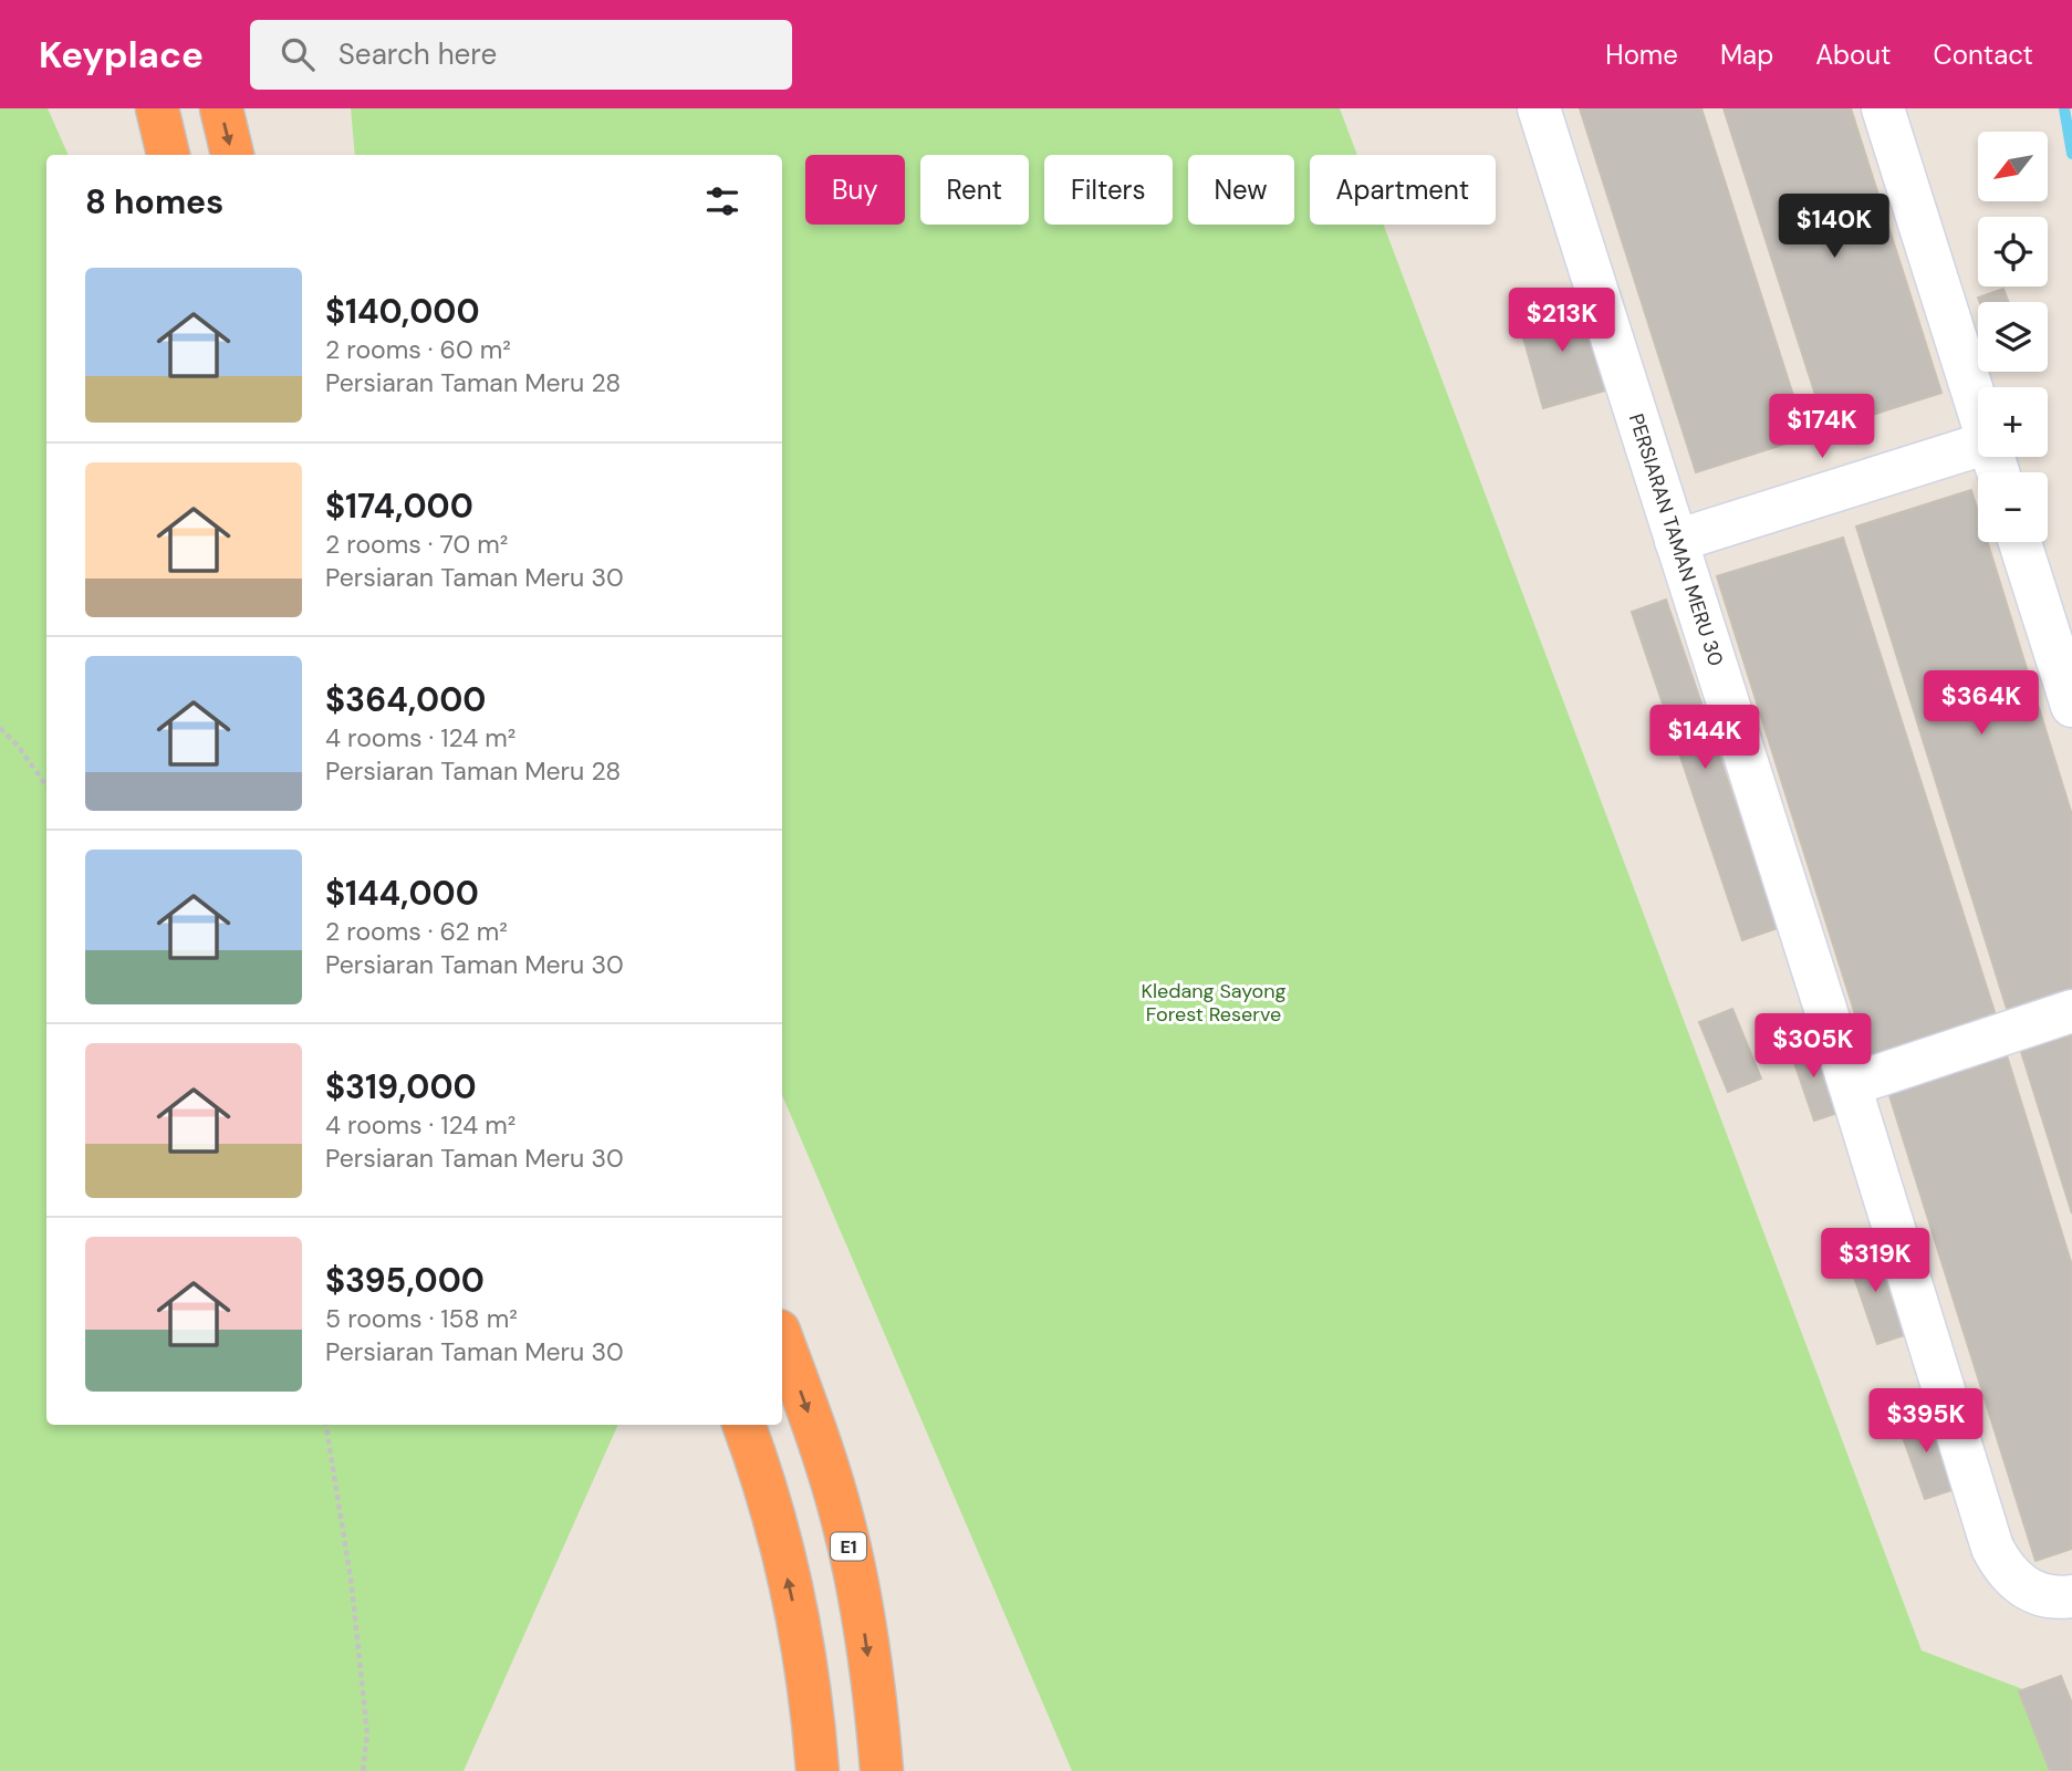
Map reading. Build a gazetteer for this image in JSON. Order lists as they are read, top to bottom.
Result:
{
  "streets": {
    "highway": ["E1"],
    "street": ["PERSIARAN TAMAN MERU 30"]
  },
  "parks": ["Kledang Sayong Forest Reserve"],
  "north": "bottom left",
  "page": {
    "header": "Keyplace",
    "search": "Search here",
    "nav": [
      "Home",
      "Map",
      "About",
      "Contact"
    ],
    "map_buttons": ["+", "−"],
    "chip": [
      "Buy",
      "Rent",
      "Filters",
      "New",
      "Apartment"
    ],
    "heading": "8 homes",
    "price": [
      "$140K",
      "$213K",
      "$174K",
      "$364K",
      "$144K",
      "$305K",
      "$319K",
      "$395K"
    ],
    "list": [
      {
        "name": "$140,000",
        "note": "2 rooms · 60 m² · Persiaran Taman Meru 28"
      },
      {
        "name": "$174,000",
        "note": "2 rooms · 70 m² · Persiaran Taman Meru 30"
      },
      {
        "name": "$364,000",
        "note": "4 rooms · 124 m² · Persiaran Taman Meru 28"
      },
      {
        "name": "$144,000",
        "note": "2 rooms · 62 m² · Persiaran Taman Meru 30"
      },
      {
        "name": "$319,000",
        "note": "4 rooms · 124 m² · Persiaran Taman Meru 30"
      },
      {
        "name": "$395,000",
        "note": "5 rooms · 158 m² · Persiaran Taman Meru 30"
      }
    ]
  }
}
